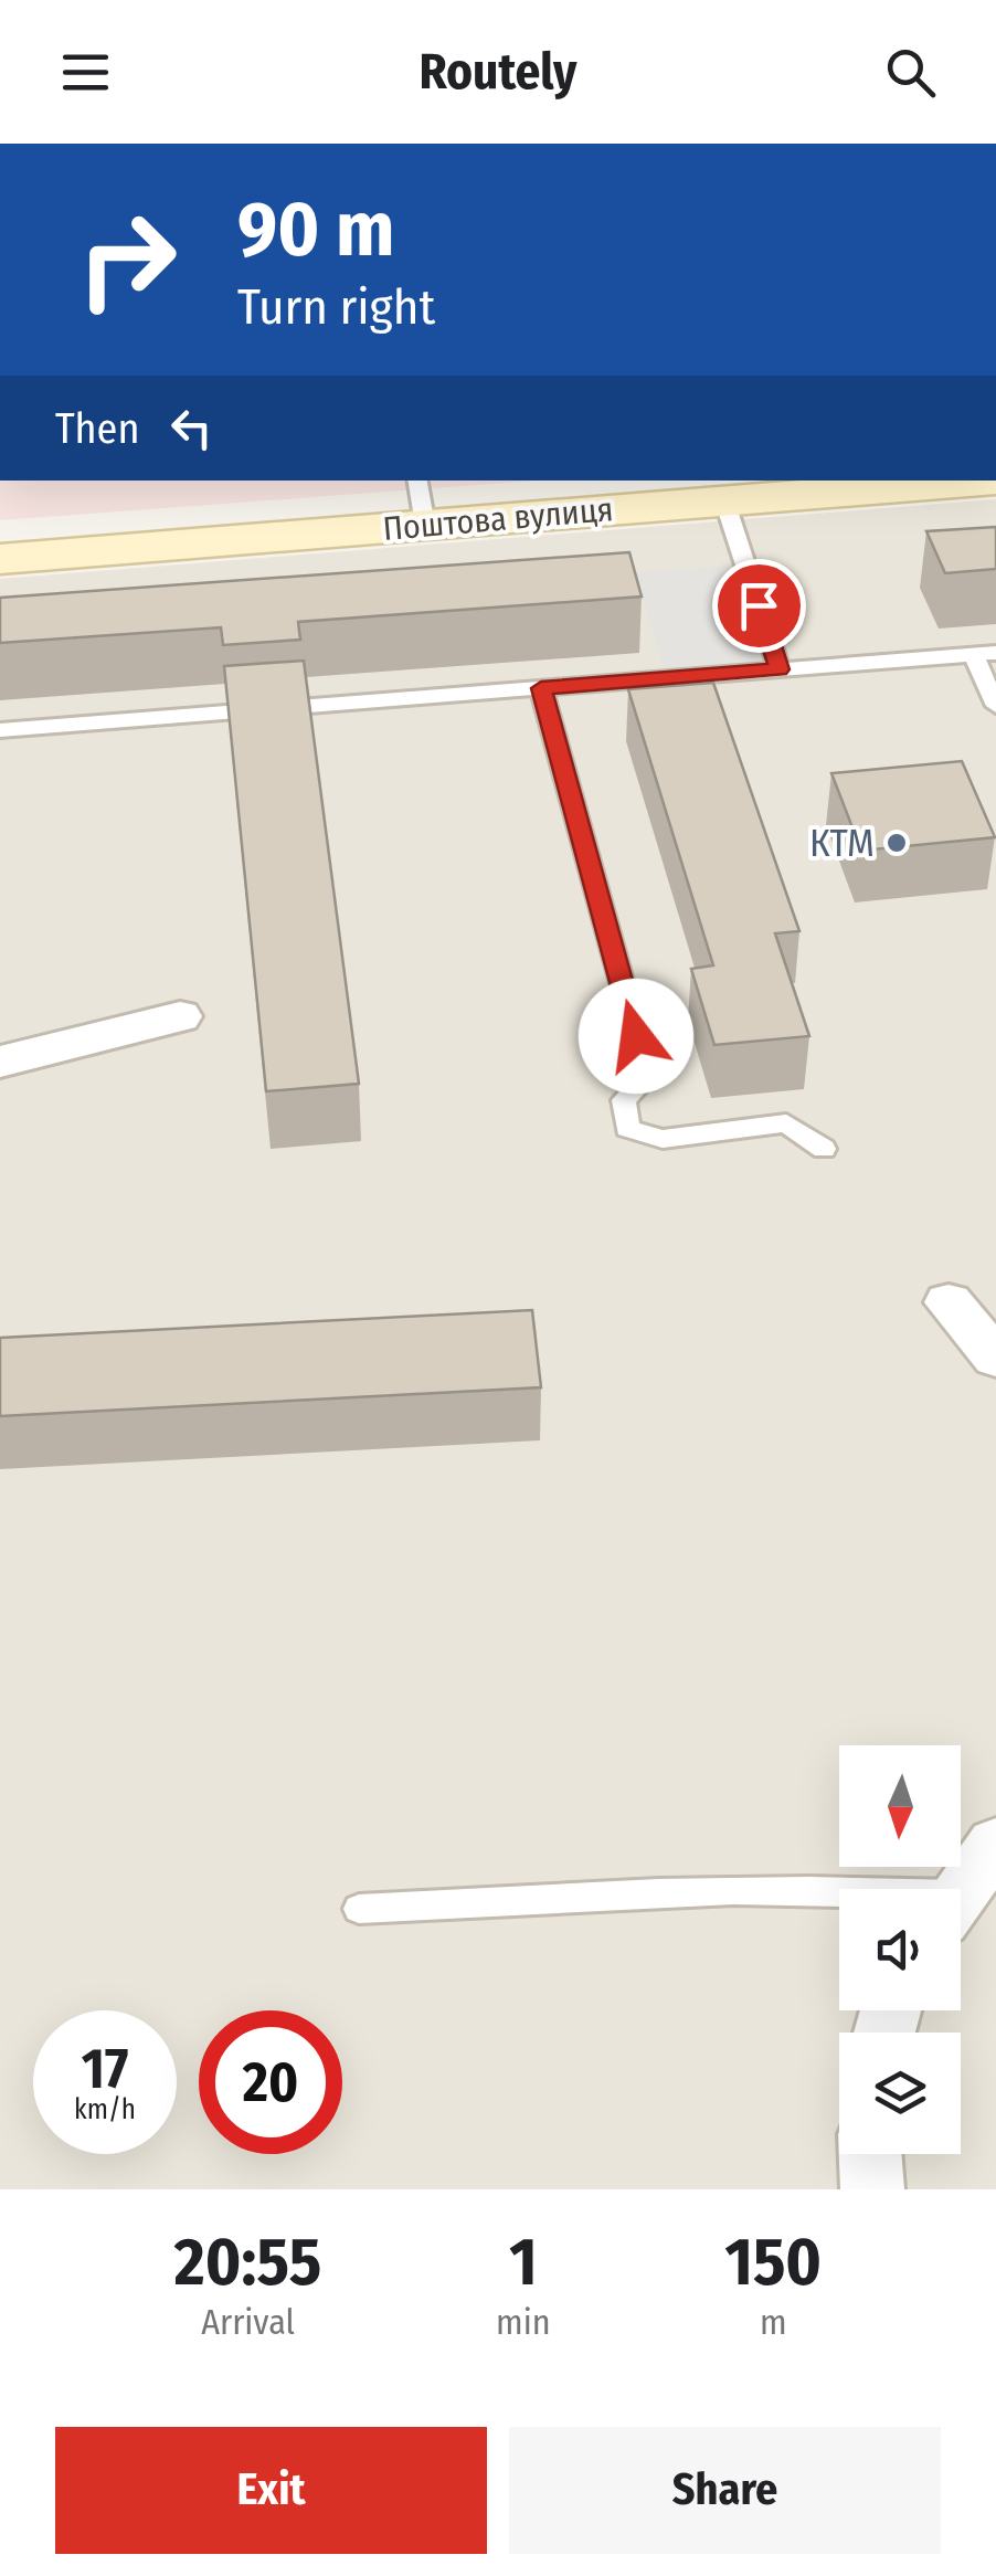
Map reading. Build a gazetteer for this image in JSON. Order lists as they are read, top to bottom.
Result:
{
  "streets": {
    "street": ["Поштова вулиця"]
  },
  "places": ["КТМ"],
  "north": "bottom",
  "page": {
    "header": "Routely",
    "turn": ["90 m", "Turn right"],
    "then": "Then",
    "speed": "17 km/h",
    "limit": "20",
    "eta": [
      "20:55",
      "Arrival",
      "1",
      "min",
      "150",
      "m"
    ],
    "buttons": ["Exit", "Share"]
  }
}
